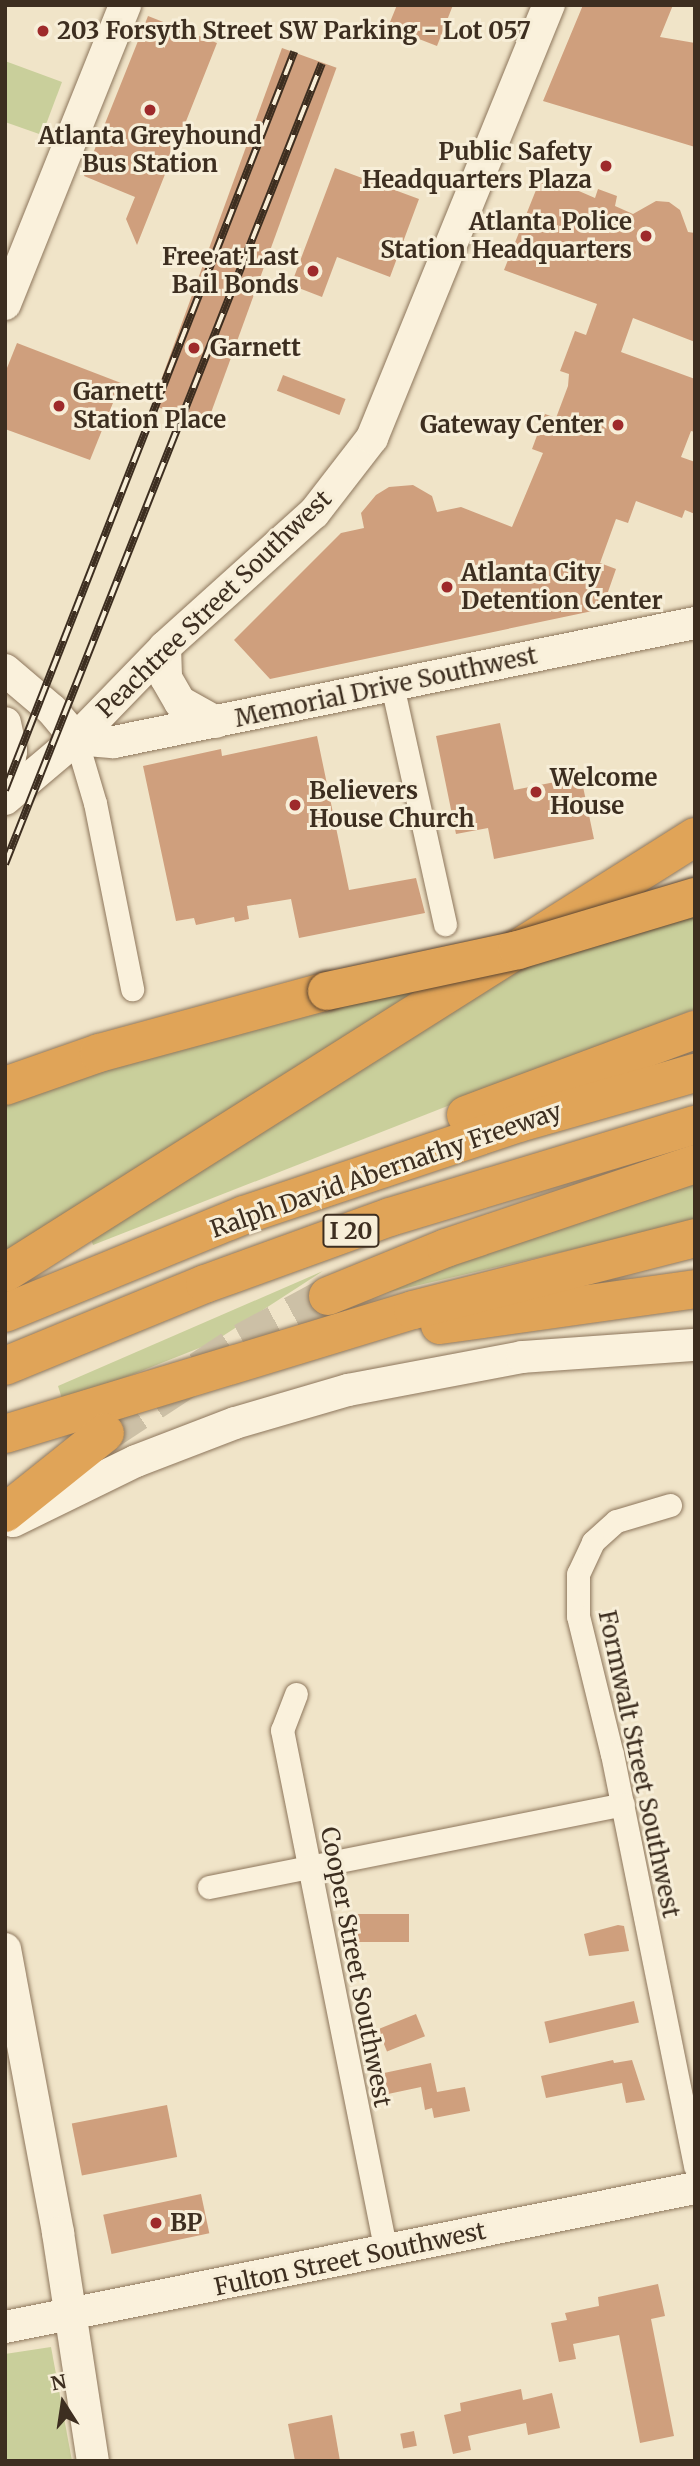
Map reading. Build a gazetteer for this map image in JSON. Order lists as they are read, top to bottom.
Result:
{
  "streets": {
    "highway": ["Ralph David Abernathy Freeway", "I 20"],
    "main road": ["Peachtree Street Southwest", "Memorial Drive Southwest", "Fulton Street Southwest"],
    "street": ["Formwalt Street Southwest", "Cooper Street Southwest"]
  },
  "crossings": [
    ["Peachtree Street Southwest", "Memorial Drive Southwest"],
    ["Cooper Street Southwest", "Fulton Street Southwest"]
  ],
  "places": [
    "203 Forsyth Street SW Parking - Lot 057",
    "Atlanta Greyhound Bus Station",
    "Public Safety Headquarters Plaza",
    "Atlanta Police Station Headquarters",
    "Free at Last Bail Bonds",
    "Garnett",
    "Garnett Station Place",
    "Gateway Center",
    "Atlanta City Detention Center",
    "Welcome House",
    "Believers House Church",
    "BP"
  ],
  "north": "top"
}
